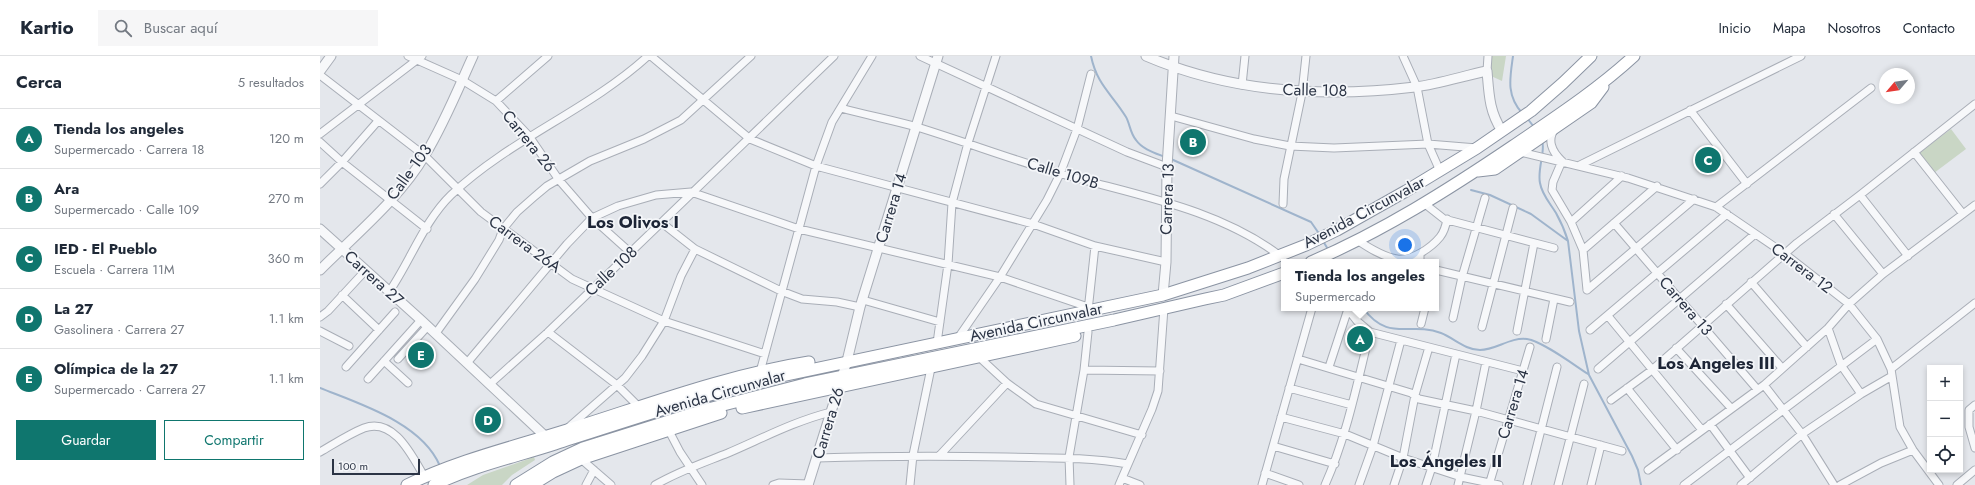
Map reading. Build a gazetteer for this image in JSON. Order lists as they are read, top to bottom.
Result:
{
  "streets": {
    "highway": ["Avenida Circunvalar"],
    "street": [
      "Calle 108",
      "Carrera 26",
      "Calle 103",
      "Calle 109B",
      "Carrera 13",
      "Carrera 14",
      "Carrera 26A",
      "Carrera 12",
      "Carrera 27"
    ]
  },
  "crossings": [
    ["Calle 108", "Carrera 26"],
    ["Calle 108", "Carrera 13"],
    ["Calle 108", "Carrera 26A"],
    ["Calle 108", "Carrera 27"],
    ["Carrera 26", "Calle 103"],
    ["Carrera 26", "Carrera 14"],
    ["Carrera 26", "Avenida Circunvalar"],
    ["Calle 103", "Carrera 26A"],
    ["Calle 103", "Carrera 27"],
    ["Calle 109B", "Carrera 13"],
    ["Calle 109B", "Carrera 14"],
    ["Calle 109B", "Avenida Circunvalar"],
    ["Carrera 13", "Avenida Circunvalar"],
    ["Carrera 14", "Avenida Circunvalar"],
    ["Avenida Circunvalar", "Carrera 12"]
  ],
  "districts": ["Los Olivos I", "Los Angeles III", "Los Ángeles II"],
  "scale_bar": "100 m",
  "north": "bottom left",
  "page": {
    "header": "Kartio",
    "search": "Buscar aquí",
    "nav": [
      "Inicio",
      "Mapa",
      "Nosotros",
      "Contacto"
    ],
    "heading": ["Cerca", "5 resultados"],
    "list": [
      {
        "mark": "A",
        "name": "Tienda los angeles",
        "note": "Supermercado · Carrera 18",
        "value": "120 m"
      },
      {
        "mark": "B",
        "name": "Ara",
        "note": "Supermercado · Calle 109",
        "value": "270 m"
      },
      {
        "mark": "C",
        "name": "IED - El Pueblo",
        "note": "Escuela · Carrera 11M",
        "value": "360 m"
      },
      {
        "mark": "D",
        "name": "La 27",
        "note": "Gasolinera · Carrera 27",
        "value": "1.1 km"
      },
      {
        "mark": "E",
        "name": "Olímpica de la 27",
        "note": "Supermercado · Carrera 27",
        "value": "1.1 km"
      }
    ],
    "pins": [
      "B",
      "C",
      "A",
      "E",
      "D"
    ],
    "popup": ["Tienda los angeles", "Supermercado"],
    "map_buttons": ["+", "−"],
    "buttons": ["Guardar", "Compartir"],
    "scale": "100 m"
  }
}
